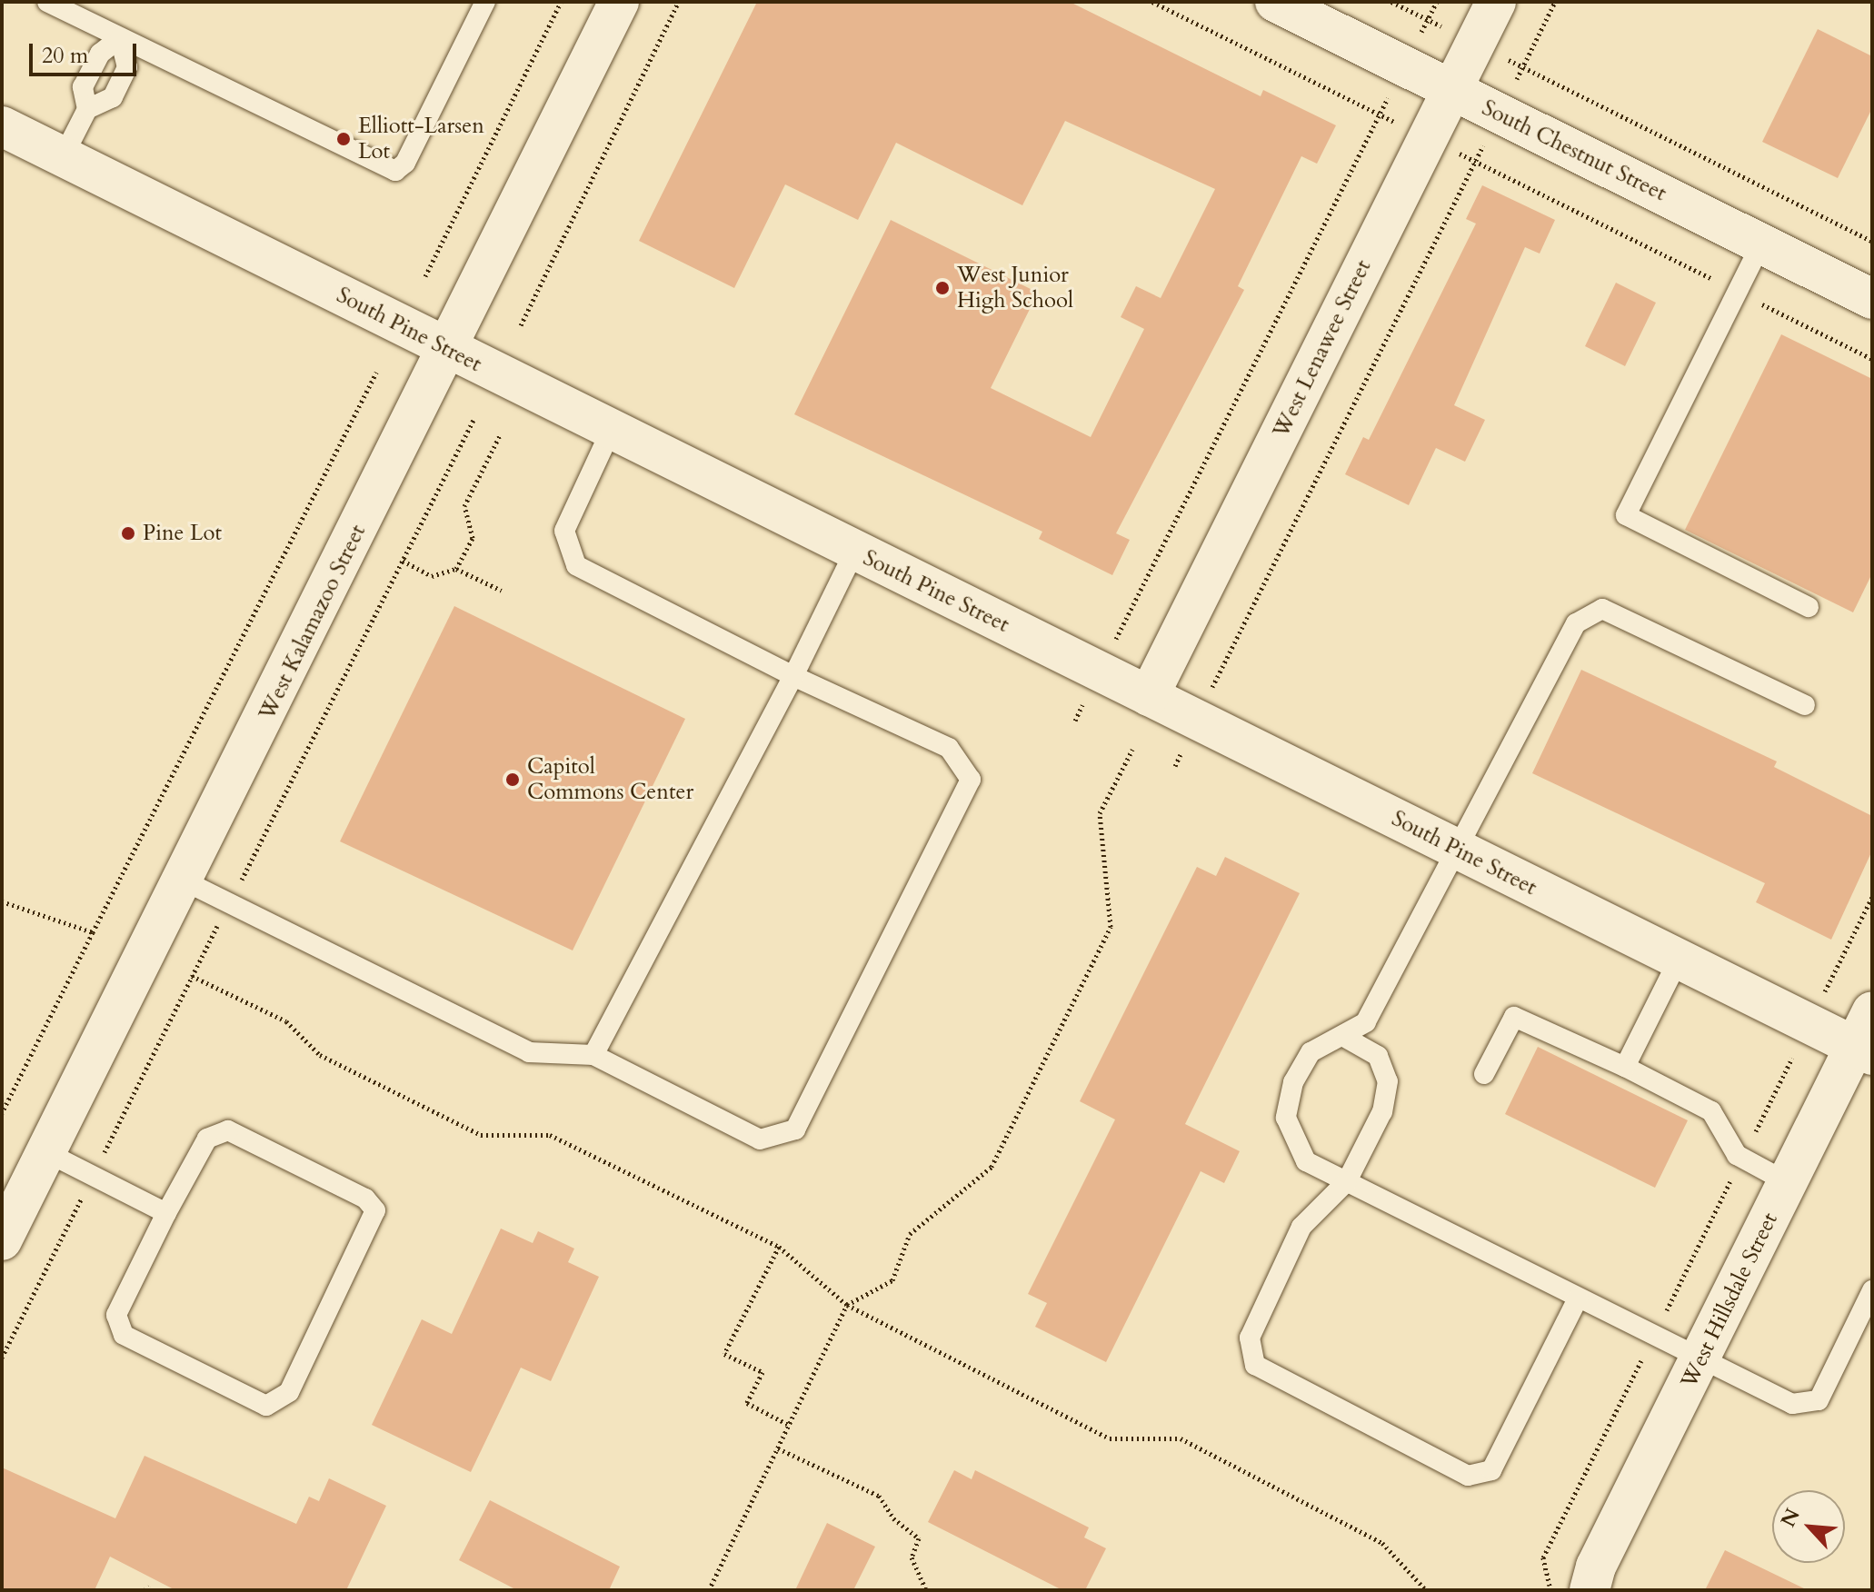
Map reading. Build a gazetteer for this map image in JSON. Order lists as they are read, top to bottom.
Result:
{
  "streets": {
    "street": [
      "South Chestnut Street",
      "South Pine Street",
      "West Lenawee Street",
      "West Kalamazoo Street",
      "West Hillsdale Street"
    ]
  },
  "crossings": [
    ["South Chestnut Street", "West Lenawee Street"],
    ["South Pine Street", "West Lenawee Street"],
    ["South Pine Street", "West Kalamazoo Street"],
    ["South Pine Street", "West Hillsdale Street"]
  ],
  "places": [
    "Elliott-Larsen Lot",
    "West Junior High School",
    "Pine Lot",
    "Capitol Commons Center"
  ],
  "scale_bar": "20 m",
  "north": "top left"
}
